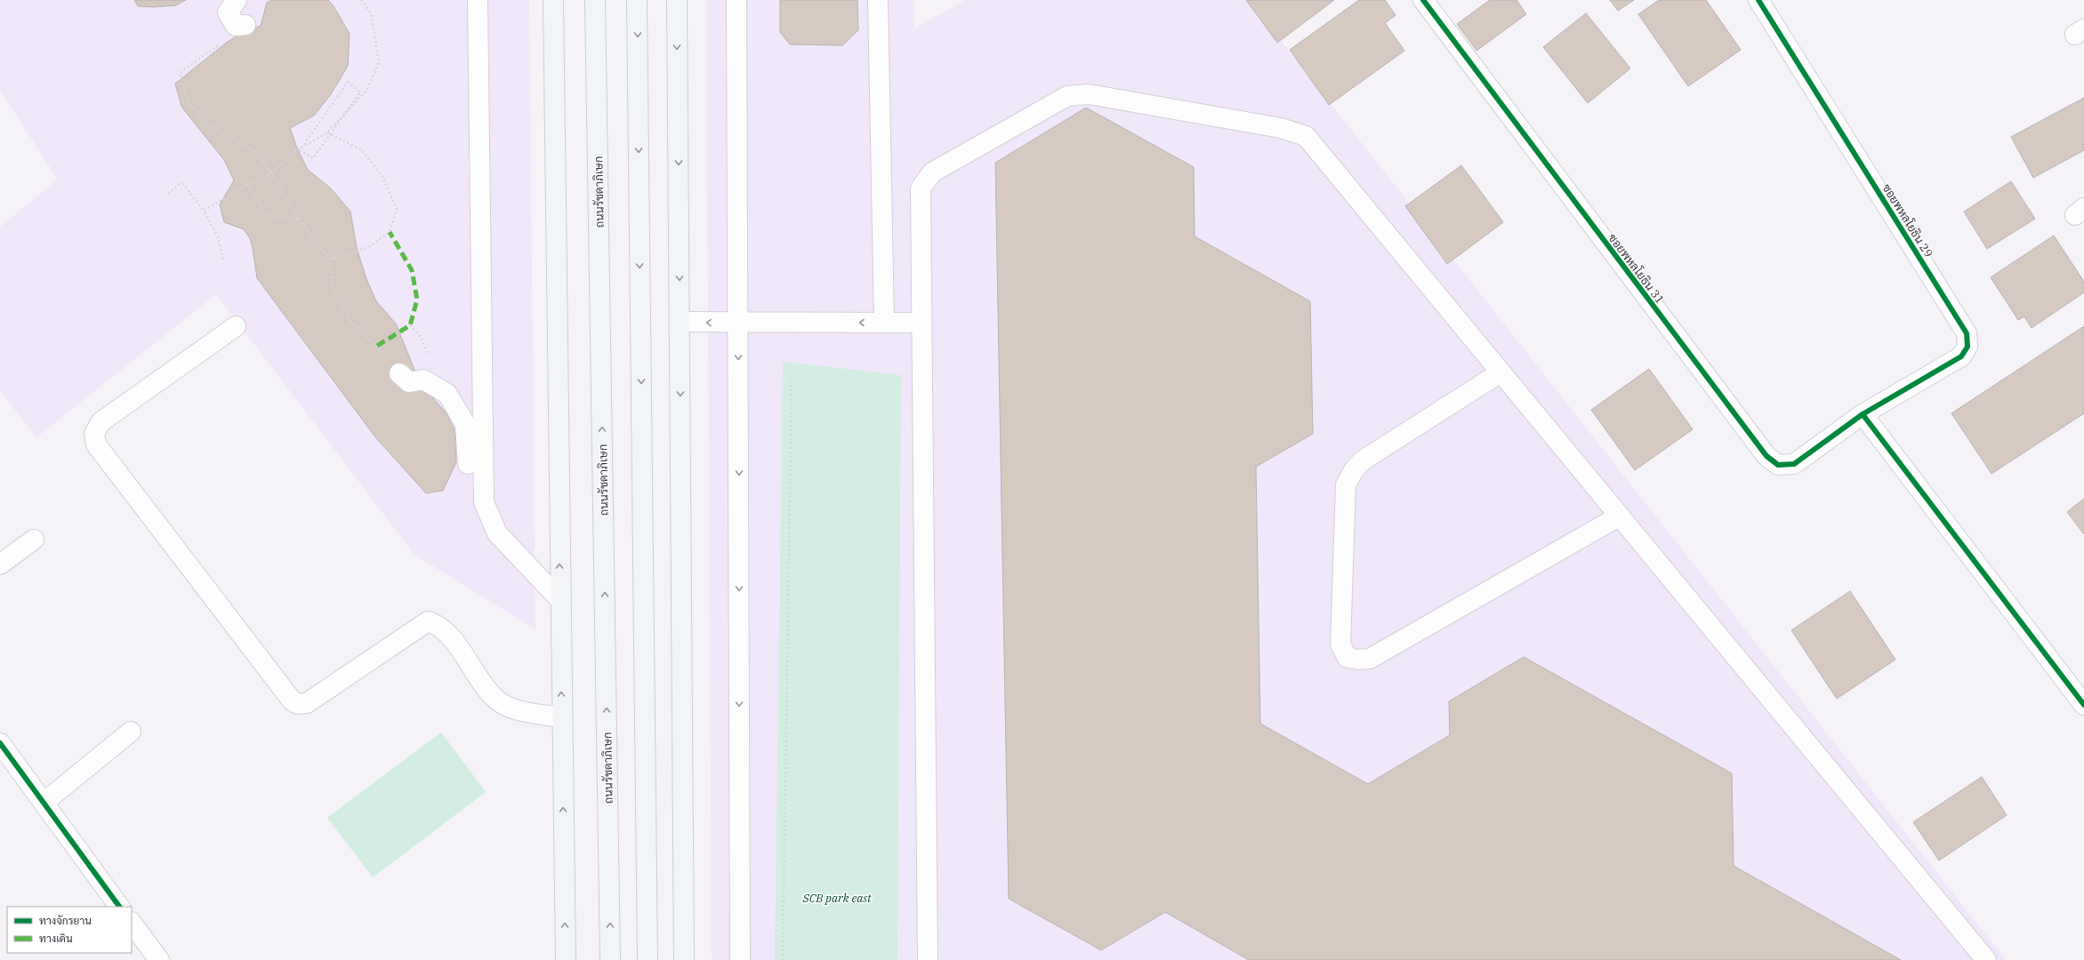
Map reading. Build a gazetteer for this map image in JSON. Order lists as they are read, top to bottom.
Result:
{
  "streets": {
    "main road": ["ถนนรัชดาภิเษก"],
    "street": ["ซอยพหลโยธิน 29", "ซอยพหลโยธิน 31"]
  },
  "crossings": [
    ["ซอยพหลโยธิน 29", "ซอยพหลโยธิน 31"]
  ],
  "parks": ["SCB park east"],
  "legend": ["ทางจักรยาน", "ทางเดิน"]
}
